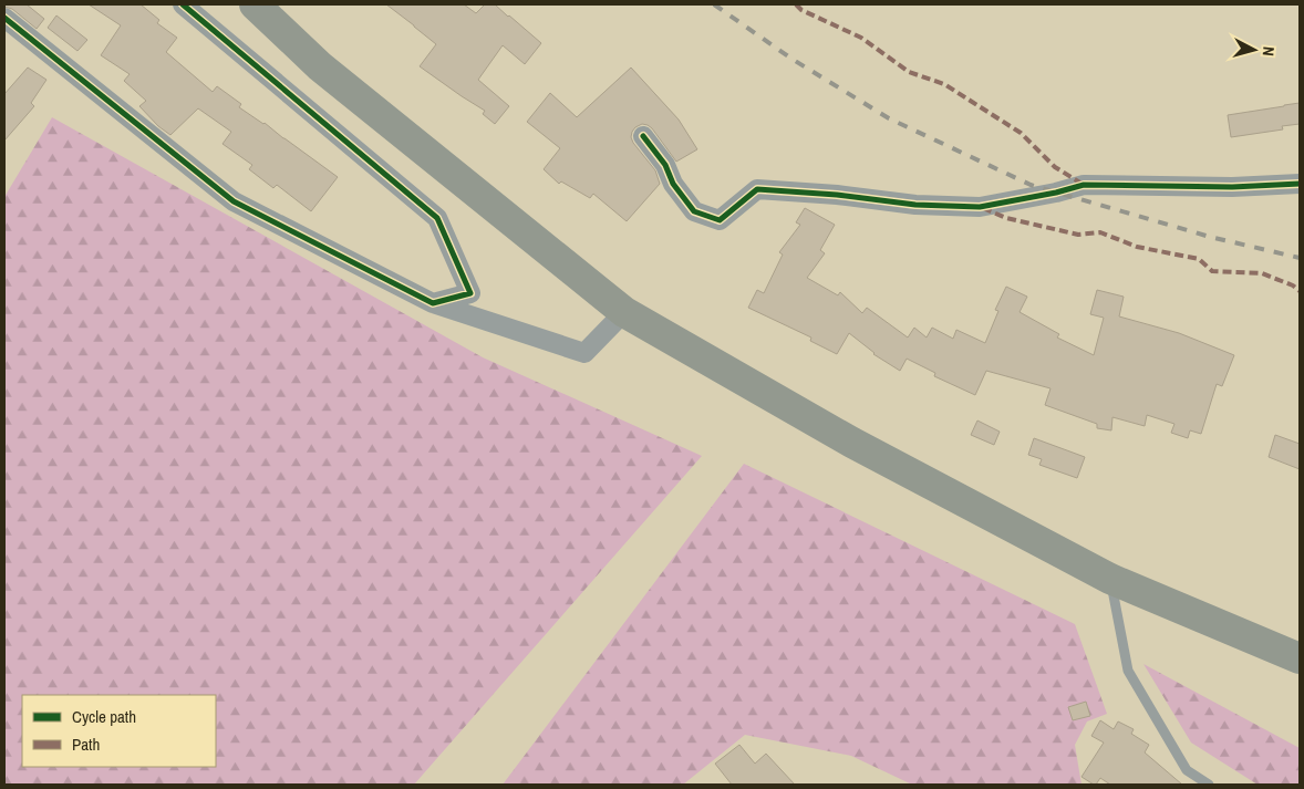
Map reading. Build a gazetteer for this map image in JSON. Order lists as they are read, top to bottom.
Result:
{
  "legend": ["Cycle path", "Path"],
  "north": "right"
}
